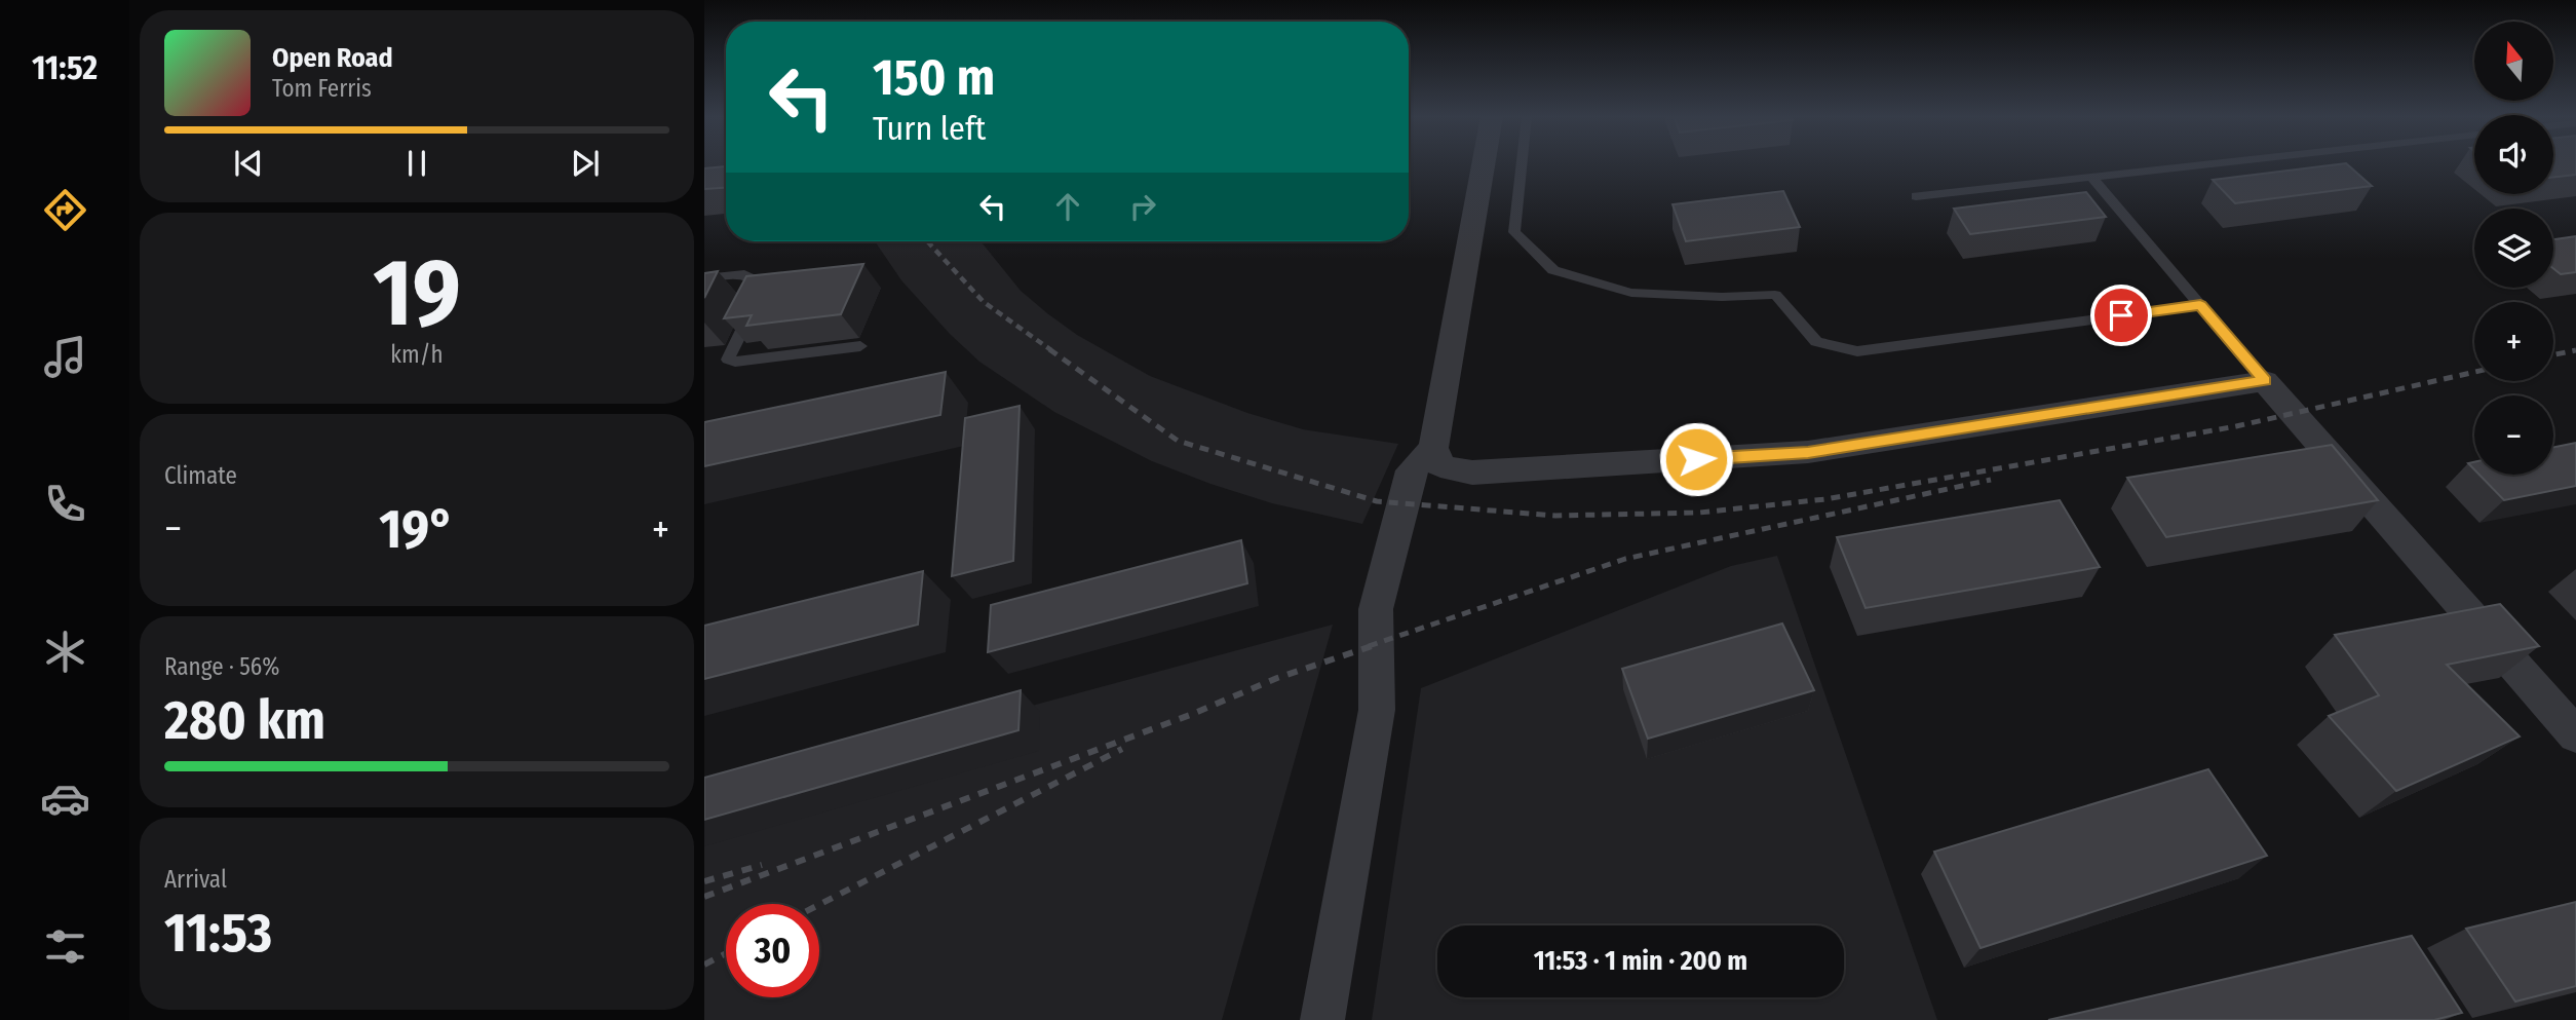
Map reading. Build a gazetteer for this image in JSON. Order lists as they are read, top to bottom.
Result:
{
  "north": "top",
  "page": {
    "tabs": "11:52",
    "map_buttons": ["+", "−"],
    "turn": ["150 m", "Turn left"],
    "song": ["Open Road", "Tom Ferris"],
    "tile": [
      ["19", "km/h"],
      "Climate",
      ["Range · 56%", "280 km"],
      ["Arrival", "11:53"]
    ],
    "heat": ["−", "19°", "+"],
    "limit": "30",
    "trip": "11:53 · 1 min · 200 m"
  }
}
